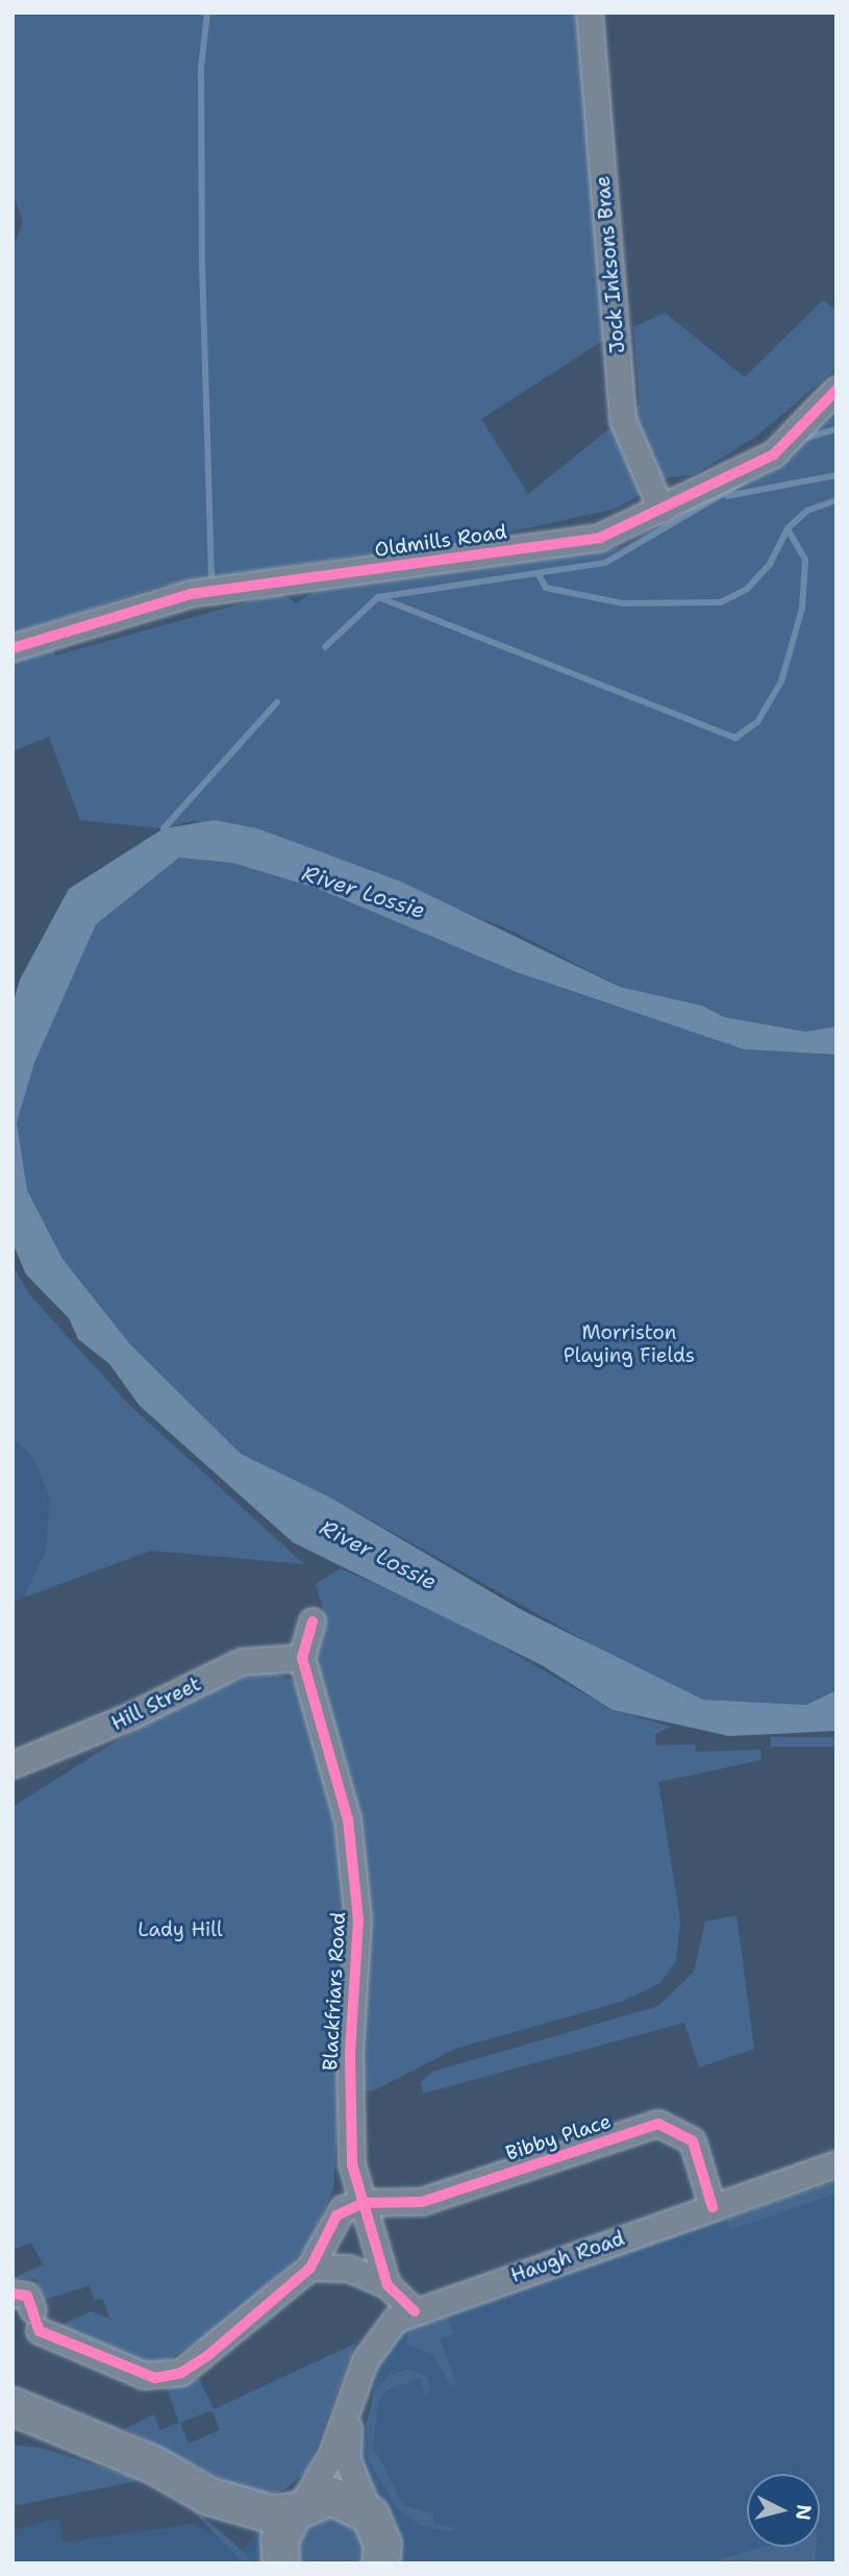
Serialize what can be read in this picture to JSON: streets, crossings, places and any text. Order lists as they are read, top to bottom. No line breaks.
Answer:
{"streets":{"street":["Jock Inksons Brae","Oldmills Road","Hill Street","Blackfriars Road","Bibby Place","Haugh Road"]},"crossings":[["Jock Inksons Brae","Oldmills Road"],["Hill Street","Blackfriars Road"],["Blackfriars Road","Bibby Place"],["Blackfriars Road","Haugh Road"],["Bibby Place","Haugh Road"]],"water":["River Lossie"],"parks":["Morriston Playing Fields","Lady Hill"],"north":"right"}
